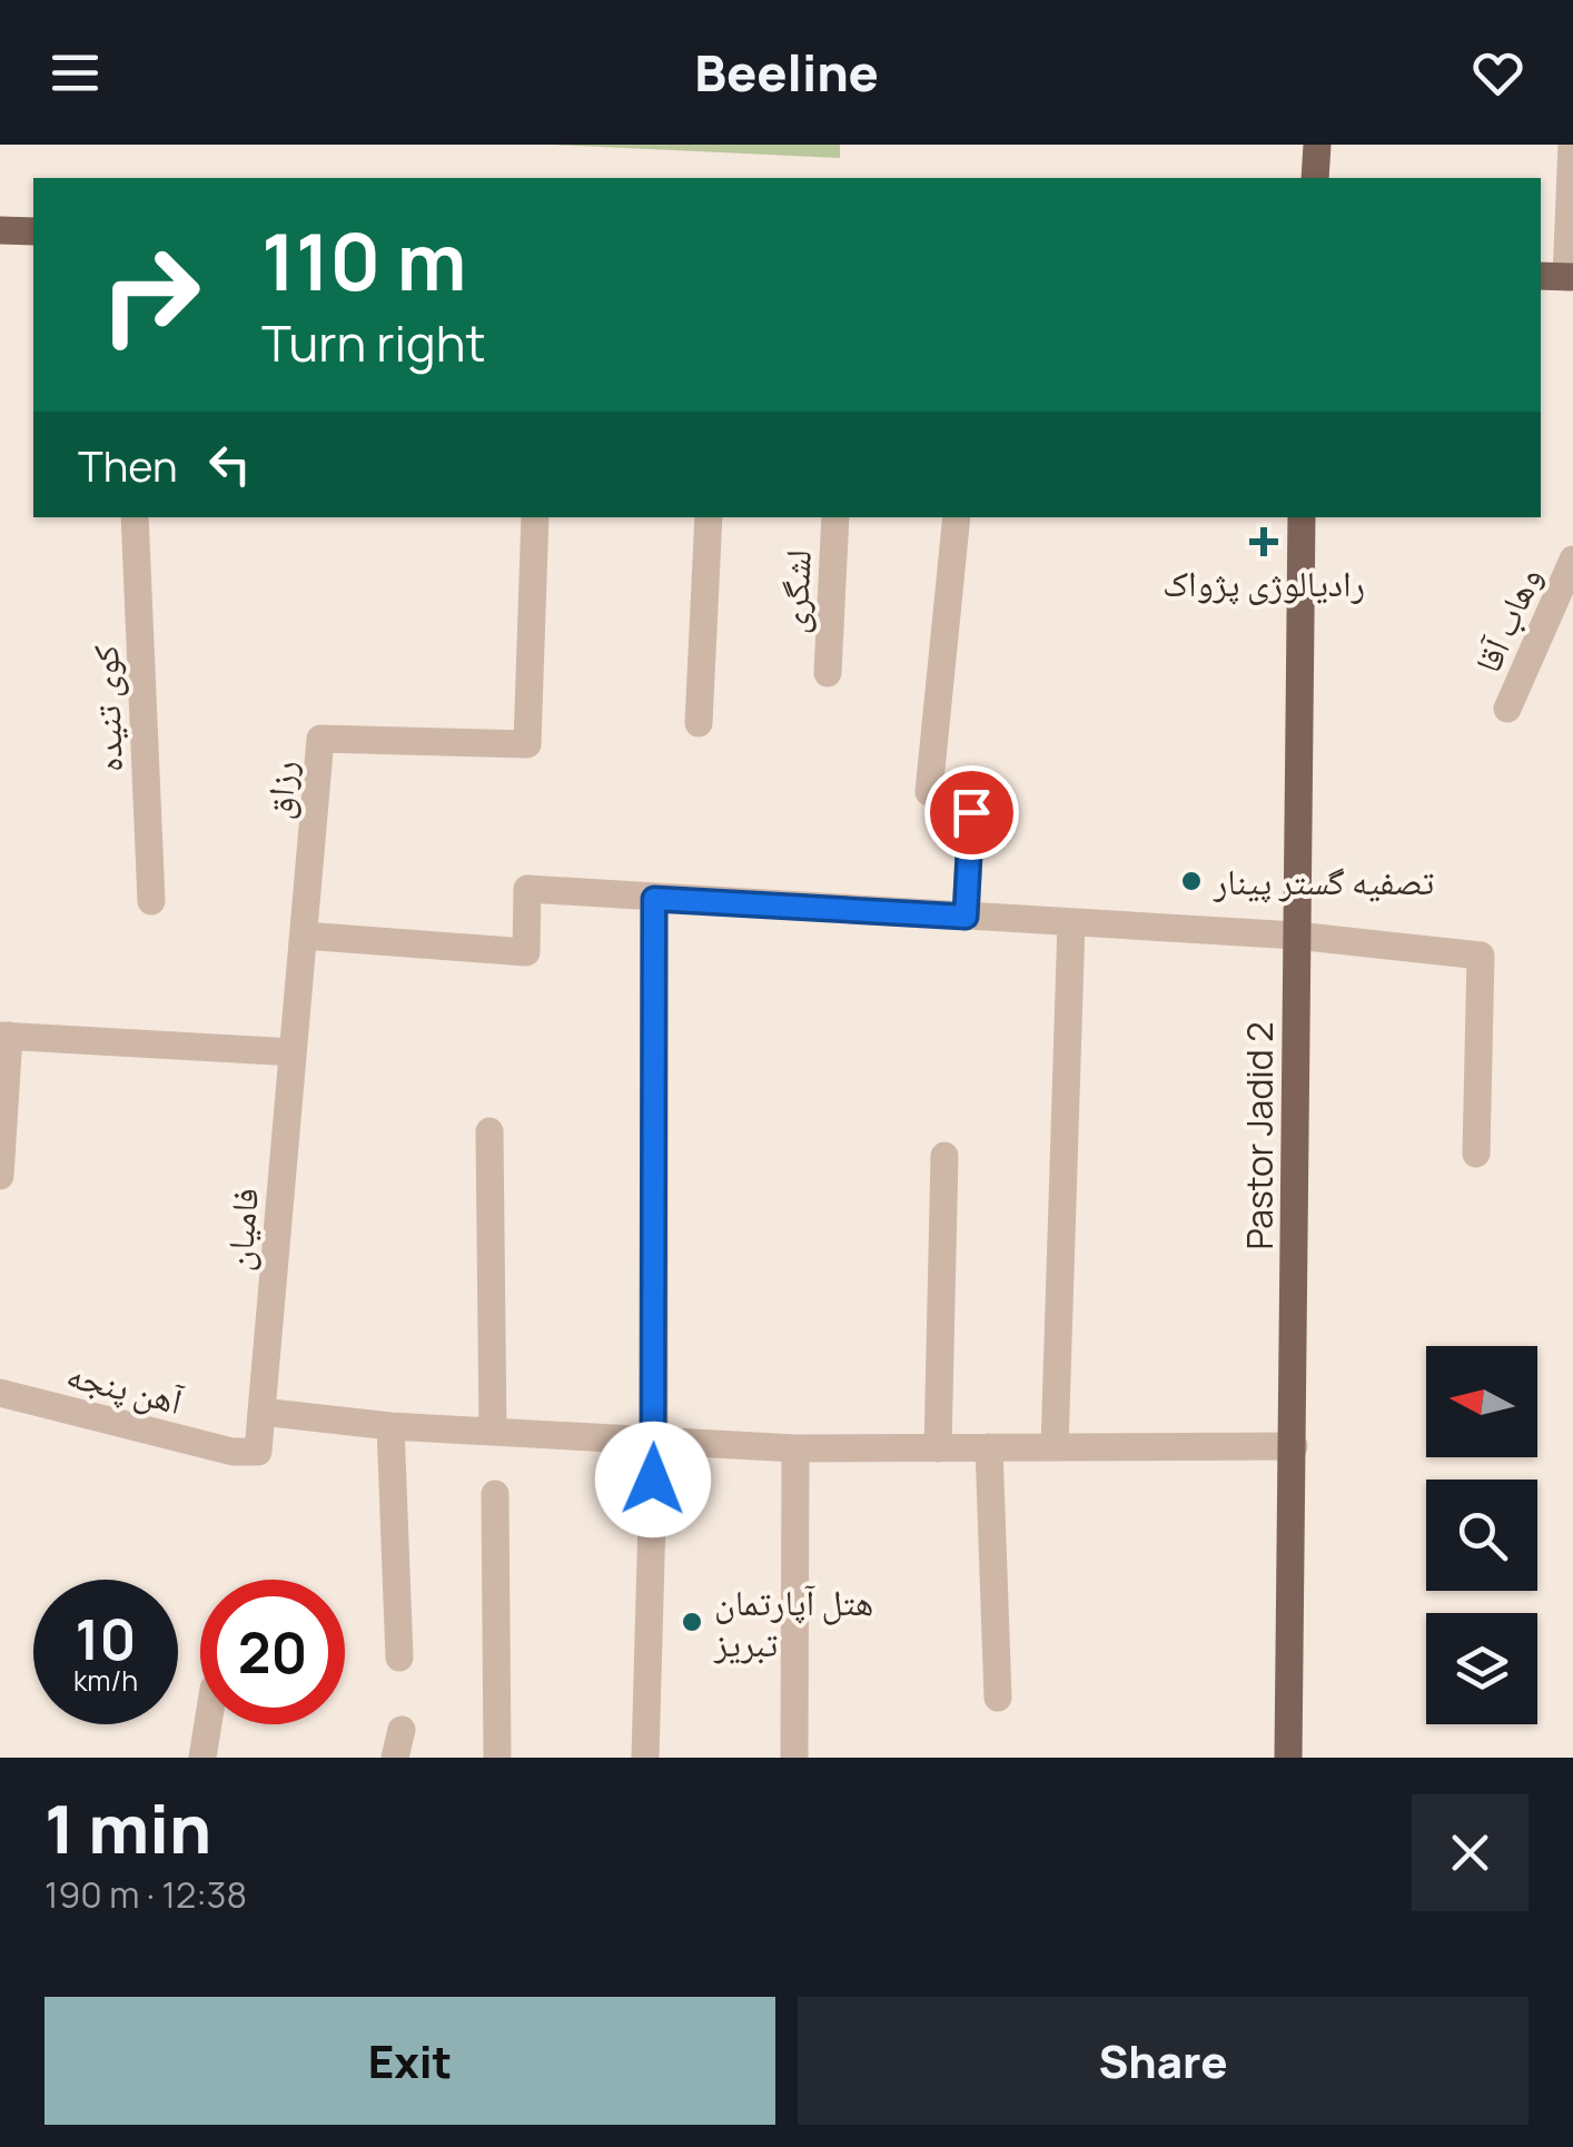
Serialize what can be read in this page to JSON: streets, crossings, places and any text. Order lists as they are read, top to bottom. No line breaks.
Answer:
{"streets":{"main road":["Pastor Jadid 2"],"street":["لشگری","وهاب آقا","کوی تنیده","رزاق","فامیان","آهن پنجه"]},"crossings":[["رزاق","فامیان"],["فامیان","آهن پنجه"]],"places":{"health":["رادیالوژی پژواک"],"other":["تصفیه گستر پینار","هتل آپارتمان تبریز"]},"north":"left","page":{"header":"Beeline","turn":["110 m","Turn right"],"then":"Then","speed":"10 km/h","limit":"20","heading":["1 min","190 m · 12:38"],"buttons":["Exit","Share"]}}
